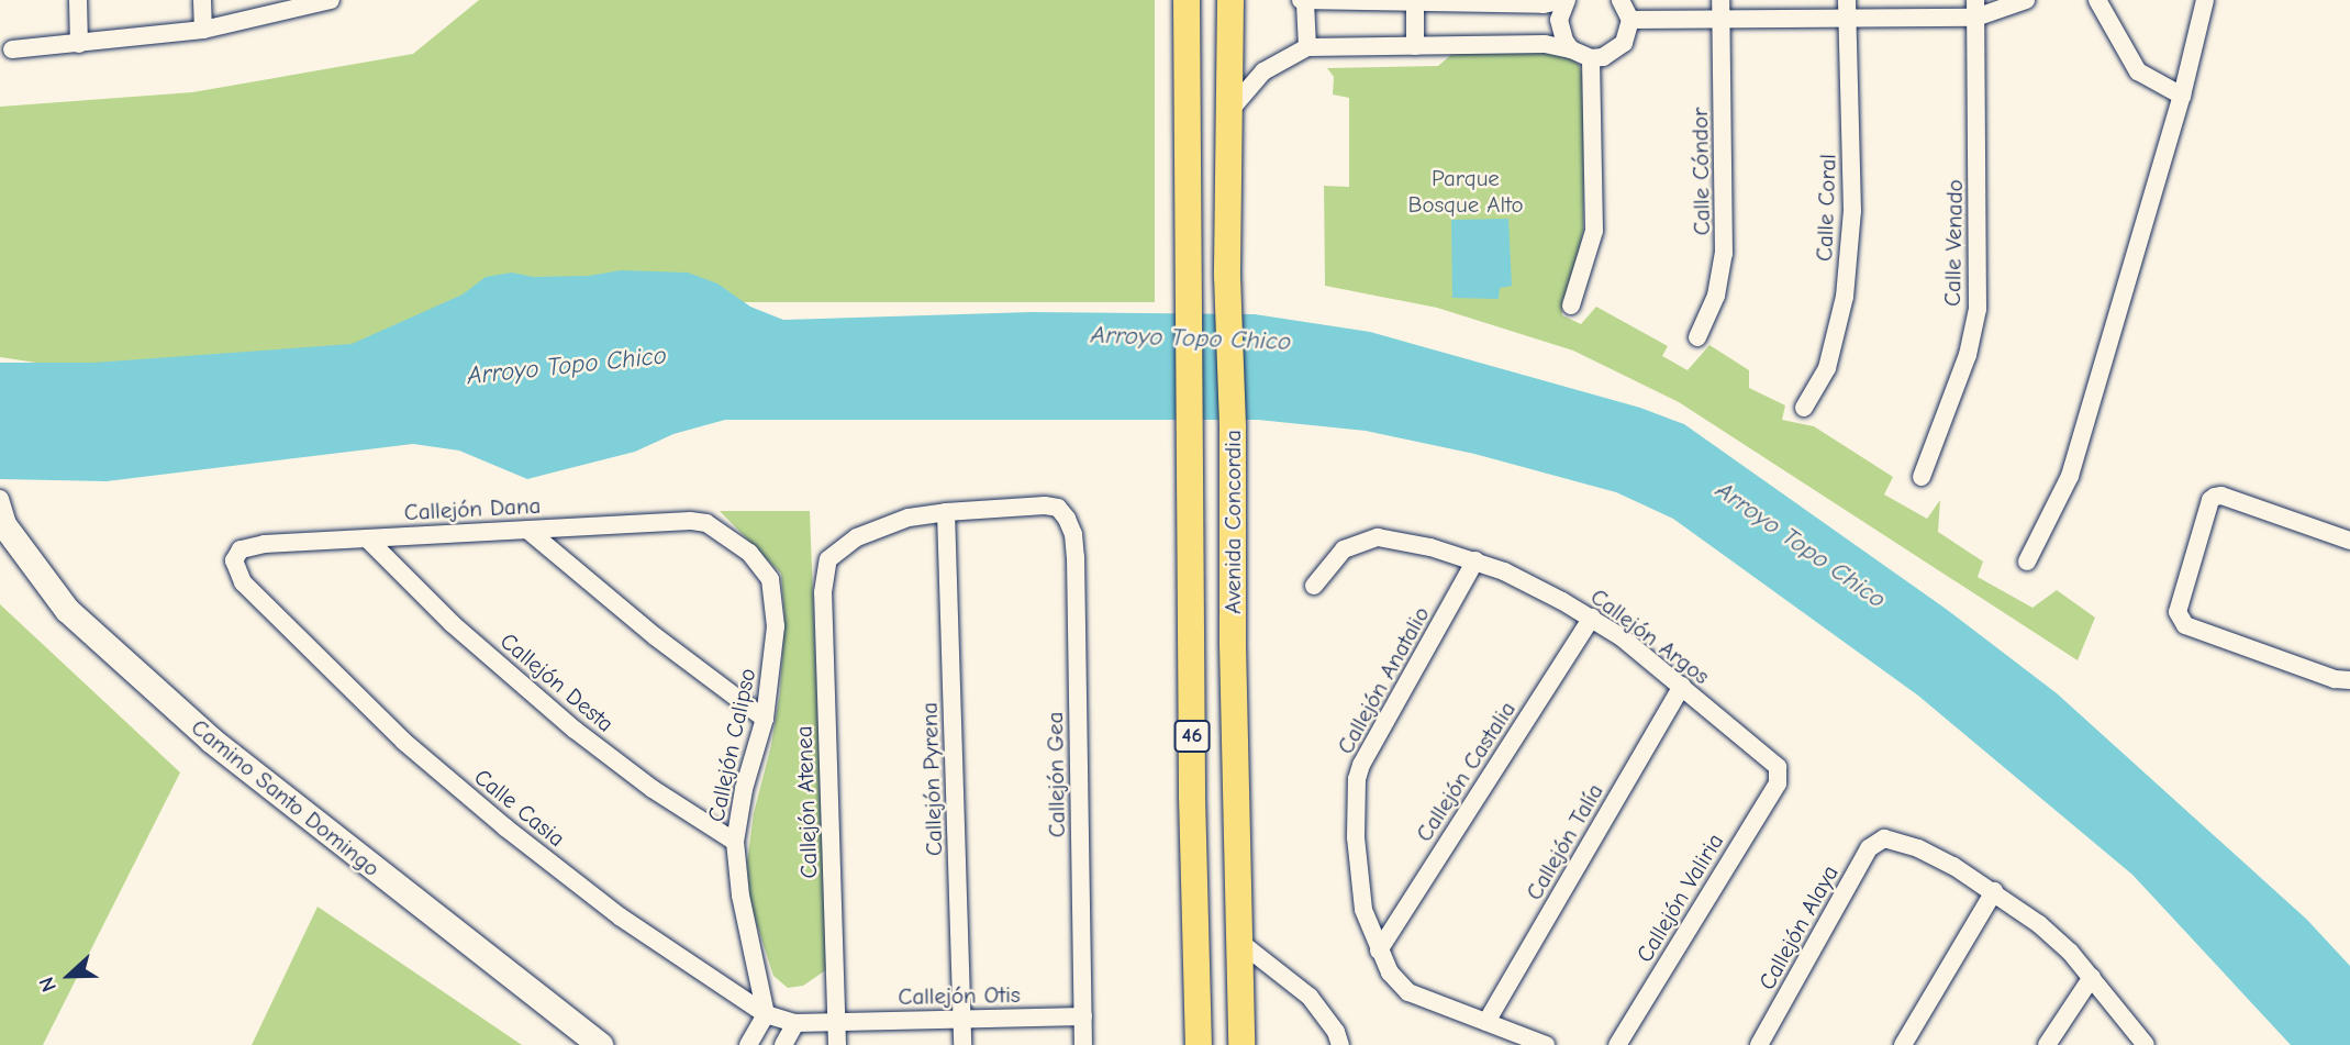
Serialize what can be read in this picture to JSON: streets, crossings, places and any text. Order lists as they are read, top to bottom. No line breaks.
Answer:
{"streets":{"main road":["Avenida Concordia","46"],"street":["Calle Cóndor","Calle Coral","Calle Venado","Callejón Dana","Callejón Argos","Callejón Anatalio","Callejón Desta","Callejón Calipso","Callejón Castalia","Callejón Gea","Callejón Pyrena","Camino Santo Domingo","Callejón Atenea","Calle Casia","Callejón Talía","Callejón Valiria","Callejón Alaya","Callejón Otis"]},"crossings":[["Callejón Dana","Callejón Desta"],["Callejón Dana","Callejón Calipso"],["Callejón Dana","Calle Casia"],["Callejón Argos","Callejón Anatalio"],["Callejón Argos","Callejón Castalia"],["Callejón Argos","Callejón Talía"],["Callejón Argos","Callejón Valiria"],["Callejón Anatalio","Callejón Castalia"],["Callejón Anatalio","Callejón Talía"],["Callejón Desta","Callejón Calipso"],["Callejón Calipso","Calle Casia"],["Callejón Gea","Callejón Pyrena"],["Callejón Gea","Callejón Atenea"],["Callejón Gea","Callejón Otis"],["Callejón Pyrena","Callejón Atenea"],["Callejón Pyrena","Callejón Otis"],["Callejón Atenea","Calle Casia"],["Callejón Atenea","Callejón Otis"],["Calle Casia","Callejón Otis"]],"water":["Arroyo Topo Chico"],"parks":["Parque Bosque Alto"],"north":"left"}
